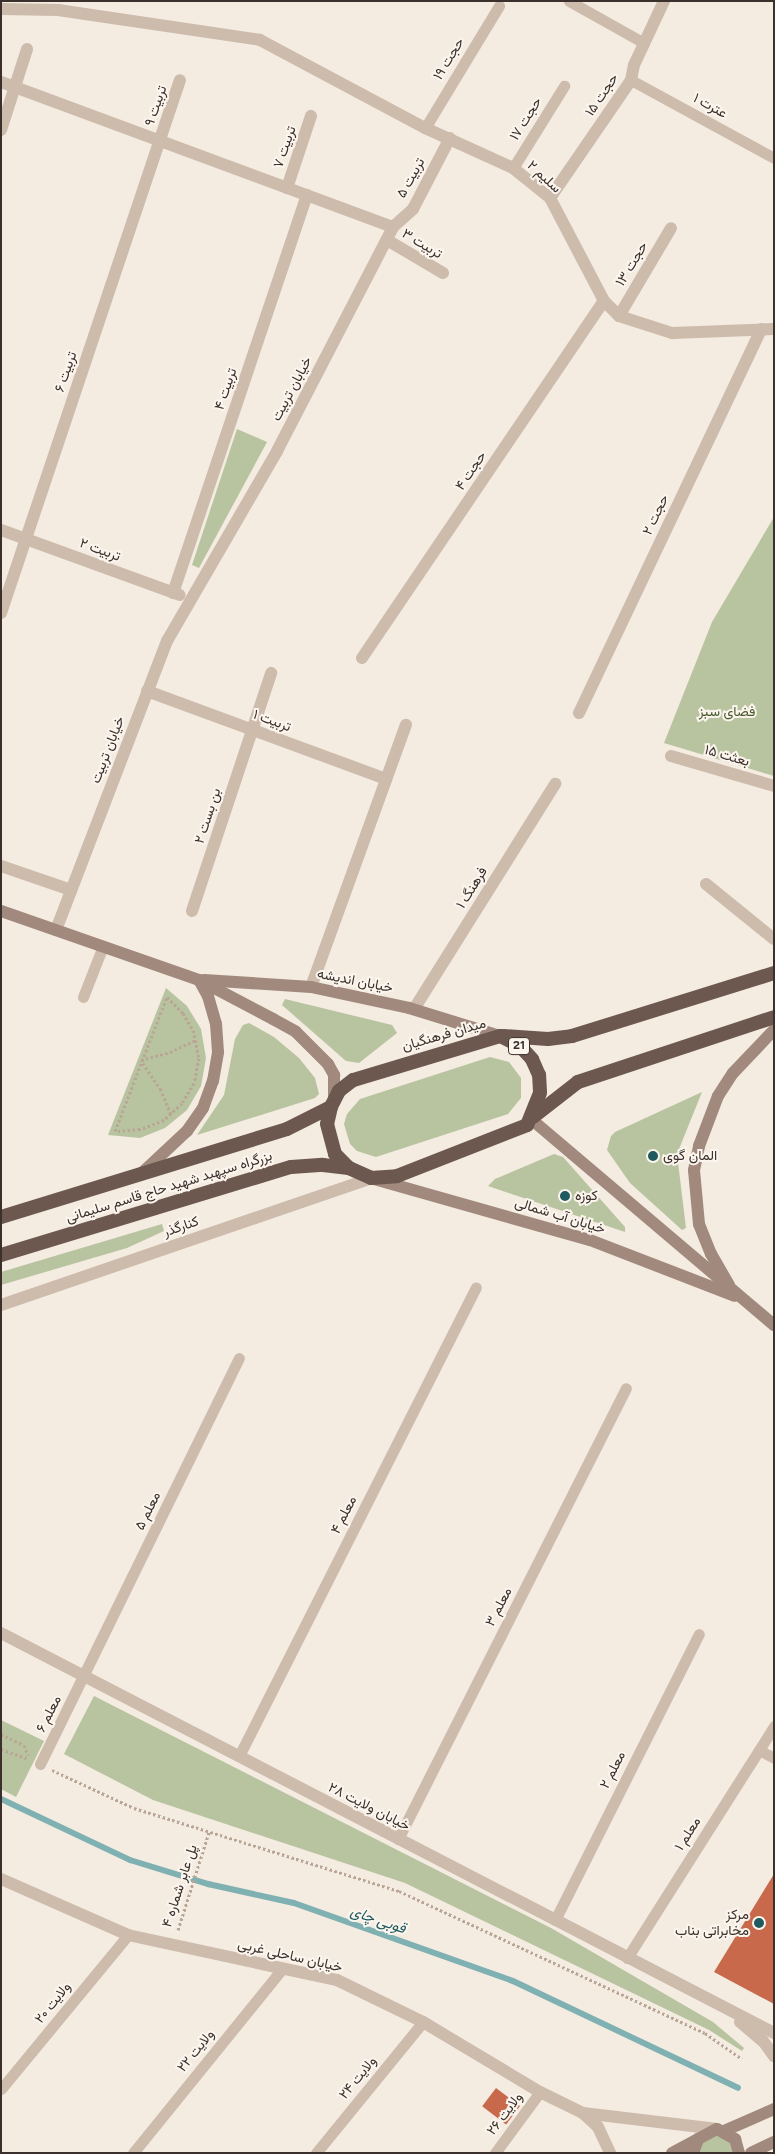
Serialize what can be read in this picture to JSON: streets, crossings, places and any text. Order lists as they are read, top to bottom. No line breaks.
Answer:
{"streets":{"highway":["میدان فرهنگیان","21","بزرگراه سپهبد شهید حاج قاسم سلیمانی"],"main road":["خیابان اندیشه","خیابان آب شمالی"],"street":["حجت ۱۵","تربیت ۹","تربیت ۷","سلیم ۲","تربیت ۵","تربیت ۳","حجت ۱۳","تربیت ۶","تربیت ۴","خیابان تربیت","حجت ۴","حجت ۲","تربیت ۲","تربیت ۱","بعثت ۱۵","بن بست ۲","فرهنگ ۱","کنارگذر","خیابان ولایت ۲۸","خیابان ساحلی غربی"],"lane":["حجت ۱۹","عترت ۱","حجت ۱۷","معلم ۵","معلم ۴","معلم ۳","معلم ۶","معلم ۲","معلم ۱","ولایت ۲۰","ولایت ۲۲","ولایت ۲۴","ولایت ۲۶"],"path":["پل عابر شماره ۴"]},"crossings":[["حجت ۱۹","سلیم ۲"],["حجت ۱۵","عترت ۱"],["حجت ۱۵","سلیم ۲"],["تربیت ۹","تربیت ۶"],["حجت ۱۷","سلیم ۲"],["سلیم ۲","تربیت ۵"],["سلیم ۲","حجت ۱۳"],["سلیم ۲","حجت ۴"],["سلیم ۲","حجت ۲"],["تربیت ۵","خیابان تربیت"],["تربیت ۳","خیابان تربیت"],["تربیت ۶","تربیت ۲"],["تربیت ۴","تربیت ۲"],["خیابان تربیت","تربیت ۲"],["خیابان تربیت","تربیت ۱"],["خیابان تربیت","خیابان اندیشه"],["تربیت ۱","بن بست ۲"],["فرهنگ ۱","خیابان اندیشه"],["خیابان اندیشه","میدان فرهنگیان"],["خیابان اندیشه","21"],["خیابان اندیشه","بزرگراه سپهبد شهید حاج قاسم سلیمانی"],["میدان فرهنگیان","21"],["میدان فرهنگیان","بزرگراه سپهبد شهید حاج قاسم سلیمانی"],["میدان فرهنگیان","خیابان آب شمالی"],["خیابان آب شمالی","کنارگذر"],["معلم ۵","معلم ۶"],["معلم ۵","خیابان ولایت ۲۸"],["معلم ۴","خیابان ولایت ۲۸"],["معلم ۳","خیابان ولایت ۲۸"],["معلم ۶","خیابان ولایت ۲۸"],["معلم ۲","خیابان ولایت ۲۸"],["خیابان ولایت ۲۸","معلم ۱"],["پل عابر شماره ۴","خیابان ساحلی غربی"],["خیابان ساحلی غربی","ولایت ۲۰"],["خیابان ساحلی غربی","ولایت ۲۲"],["خیابان ساحلی غربی","ولایت ۲۴"],["خیابان ساحلی غربی","ولایت ۲۶"]],"water":["قوبی چای"],"parks":["فضای سبز"],"places":["المان گوی","کوزه","مرکز مخابراتی بناب"]}
